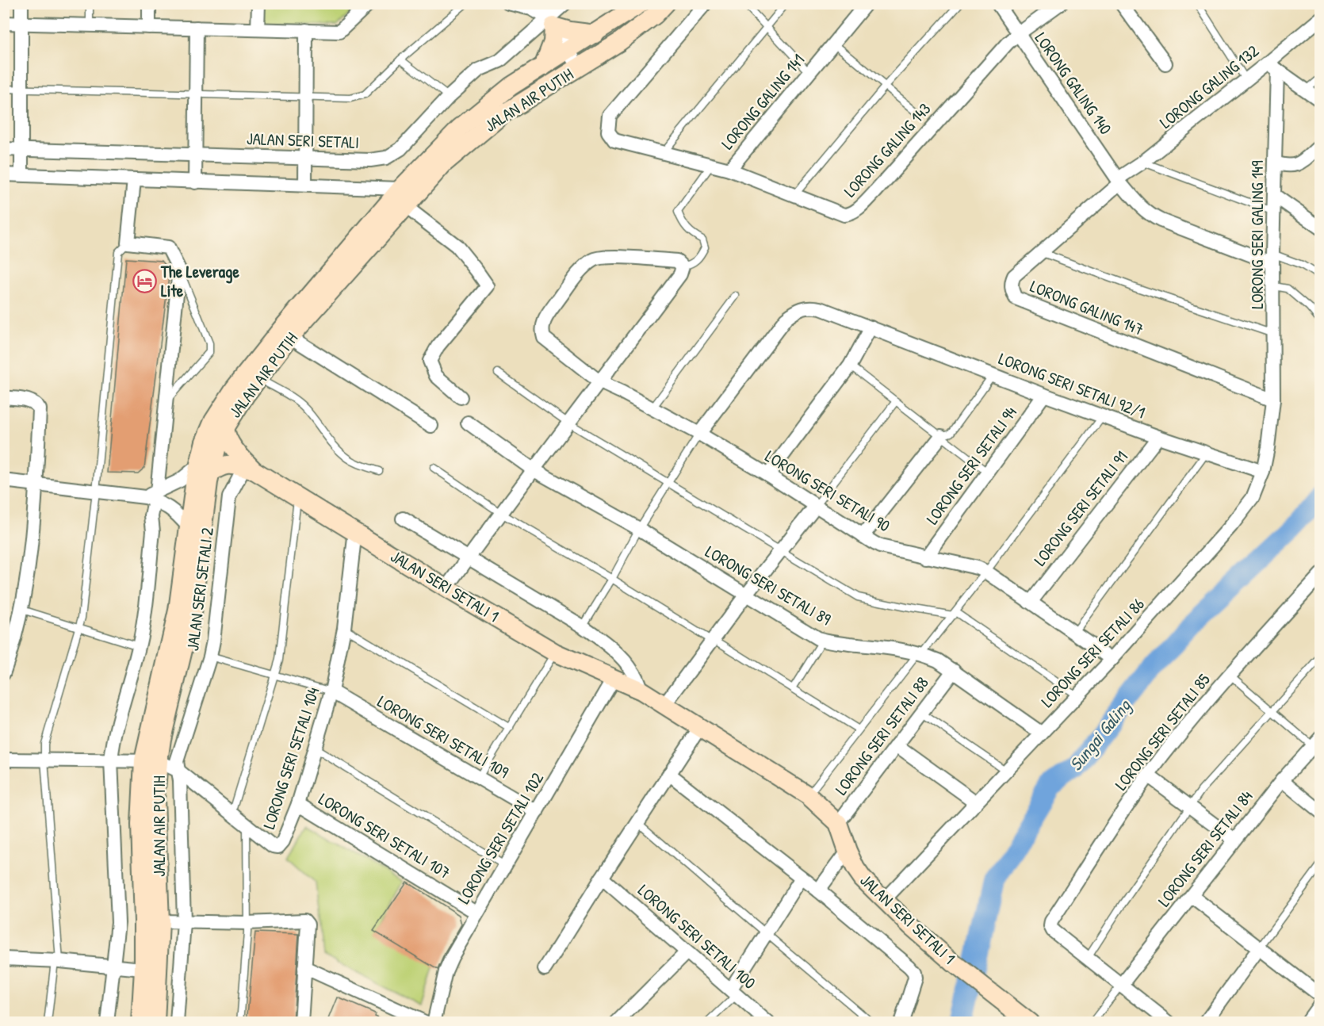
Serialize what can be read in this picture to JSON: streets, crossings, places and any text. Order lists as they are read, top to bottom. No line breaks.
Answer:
{"streets":{"street":["LORONG GALING 140","LORONG GALING 132","JALAN AIR PUTIH","LORONG GALING 141","JALAN SERI SETALI","LORONG GALING 143","LORONG SERI GALING 149","LORONG GALING 147","LORONG SERI SETALI 92/1","LORONG SERI SETALI 94","LORONG SERI SETALI 90","LORONG SERI SETALI 91","LORONG SERI SETALI 89","JALAN SERI SETALI 1","JALAN SERI SETALI 2","LORONG SERI SETALI 86","LORONG SERI SETALI 85","LORONG SERI SETALI 88","LORONG SERI SETALI 109","LORONG SERI SETALI 104","LORONG SERI SETALI 107","LORONG SERI SETALI 102","LORONG SERI SETALI 84","LORONG SERI SETALI 100"]},"crossings":[["LORONG GALING 140","LORONG GALING 132"],["LORONG GALING 140","LORONG GALING 143"],["LORONG GALING 140","LORONG SERI GALING 149"],["LORONG GALING 140","LORONG GALING 147"],["LORONG GALING 132","LORONG SERI GALING 149"],["LORONG GALING 132","LORONG GALING 147"],["JALAN AIR PUTIH","JALAN SERI SETALI 1"],["JALAN AIR PUTIH","LORONG SERI SETALI 104"],["LORONG GALING 141","LORONG GALING 143"],["LORONG SERI GALING 149","LORONG GALING 147"],["LORONG SERI GALING 149","LORONG SERI SETALI 86"],["LORONG GALING 147","LORONG SERI SETALI 86"],["LORONG SERI SETALI 92/1","LORONG SERI SETALI 94"],["LORONG SERI SETALI 92/1","LORONG SERI SETALI 90"],["LORONG SERI SETALI 92/1","LORONG SERI SETALI 91"],["LORONG SERI SETALI 92/1","LORONG SERI SETALI 86"],["LORONG SERI SETALI 94","LORONG SERI SETALI 90"],["LORONG SERI SETALI 90","LORONG SERI SETALI 91"],["LORONG SERI SETALI 90","LORONG SERI SETALI 86"],["LORONG SERI SETALI 89","LORONG SERI SETALI 86"],["LORONG SERI SETALI 89","LORONG SERI SETALI 88"],["JALAN SERI SETALI 1","JALAN SERI SETALI 2"],["JALAN SERI SETALI 1","LORONG SERI SETALI 86"],["JALAN SERI SETALI 1","LORONG SERI SETALI 88"],["JALAN SERI SETALI 1","LORONG SERI SETALI 104"],["JALAN SERI SETALI 1","LORONG SERI SETALI 102"],["JALAN SERI SETALI 2","LORONG SERI SETALI 104"],["LORONG SERI SETALI 109","LORONG SERI SETALI 104"],["LORONG SERI SETALI 109","LORONG SERI SETALI 102"],["LORONG SERI SETALI 104","LORONG SERI SETALI 107"],["LORONG SERI SETALI 107","LORONG SERI SETALI 102"]],"water":["Sungai Galing"],"places":{"hotel":["The Leverage Lite"]}}
